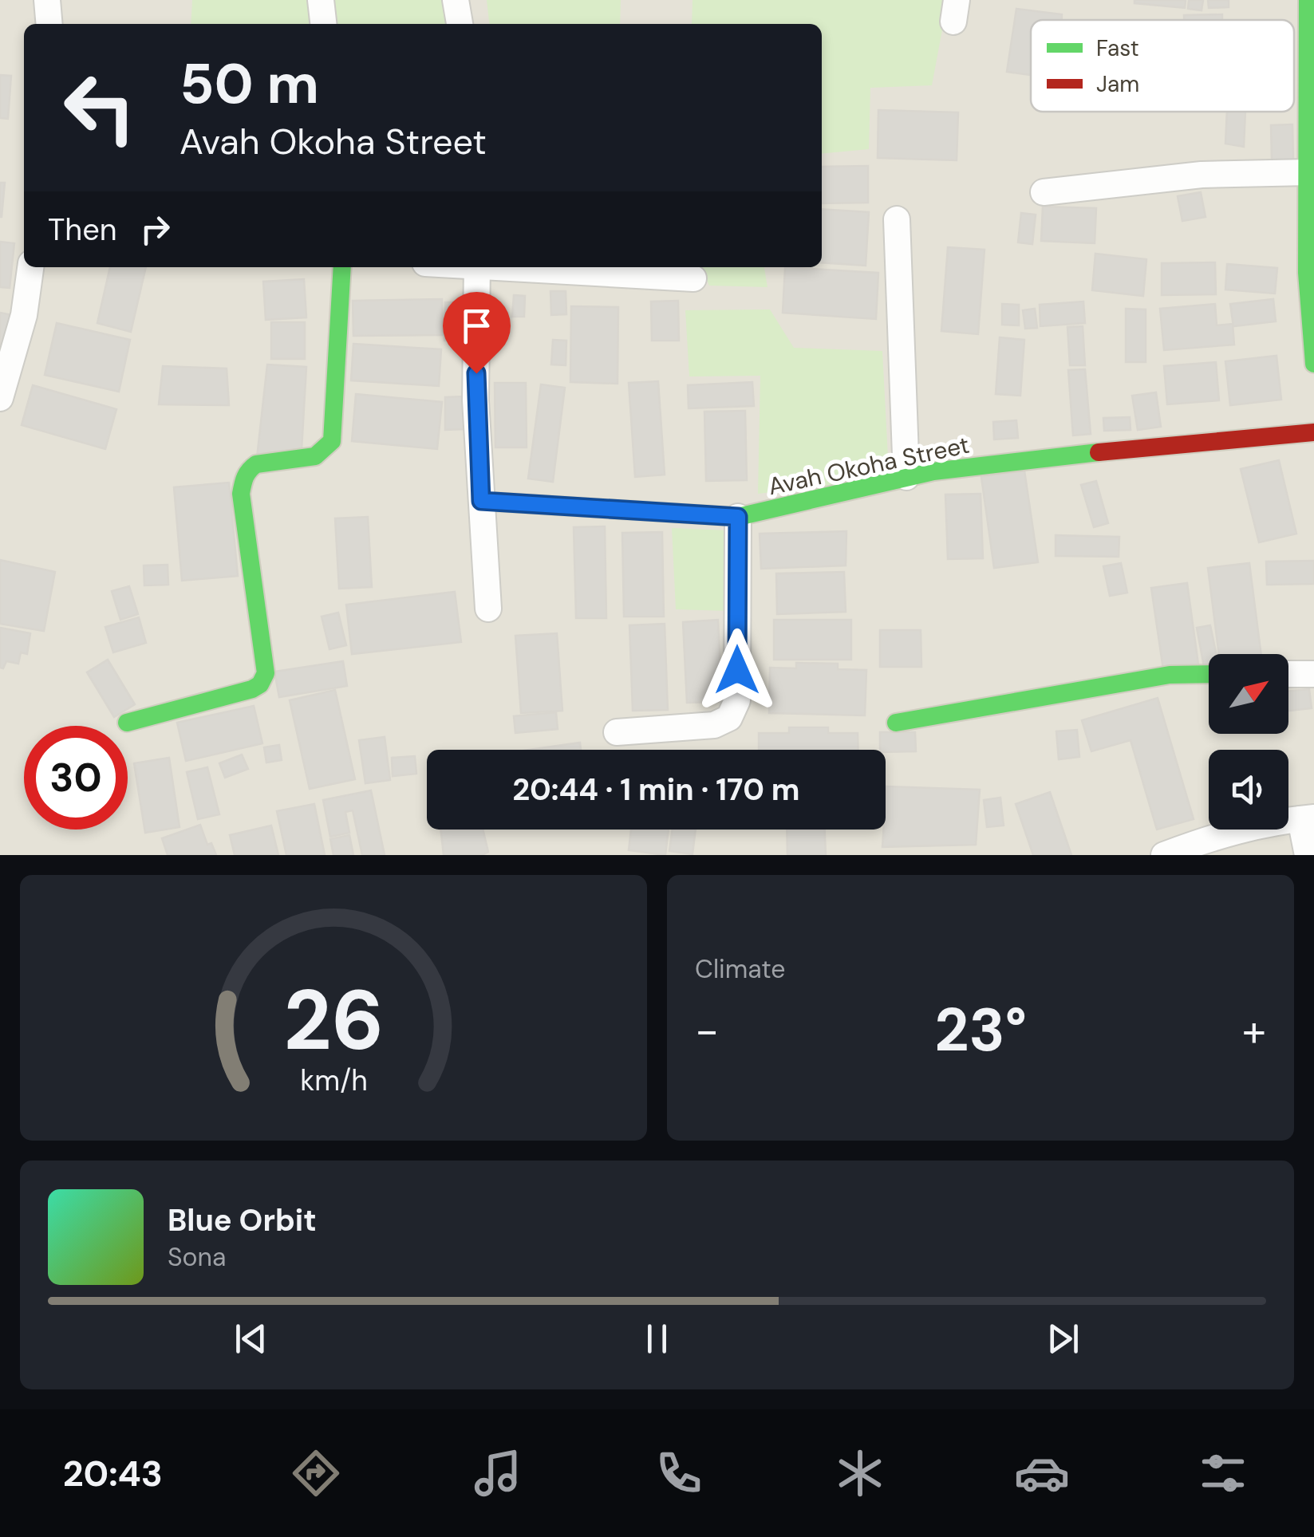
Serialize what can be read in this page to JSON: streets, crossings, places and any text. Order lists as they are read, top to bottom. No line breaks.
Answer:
{"streets":{"street":["Avah Okoha Street"]},"legend":["Fast","Jam"],"north":"top right","page":{"turn":["50 m","Avah Okoha Street"],"then":"Then","limit":"30","trip":"20:44 · 1 min · 170 m","tile":"Climate","heat":["−","23°","+"],"song":["Blue Orbit","Sona"],"tabs":"20:43","gauge":["26","km/h"]}}
